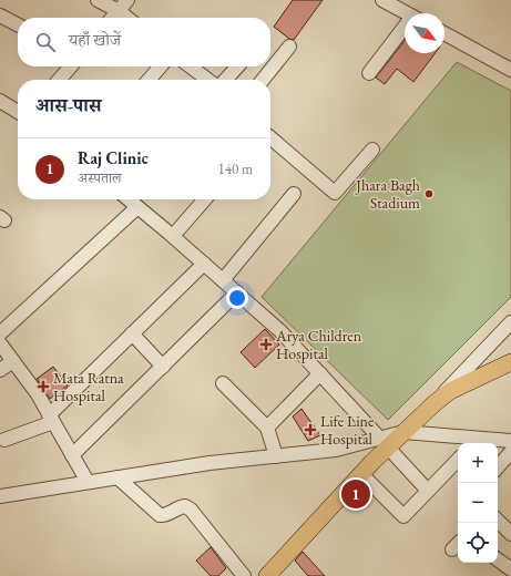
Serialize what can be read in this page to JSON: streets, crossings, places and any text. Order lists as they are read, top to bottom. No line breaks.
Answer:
{"places":{"other":["Jhara Bagh Stadium"],"health":["Arya Children Hospital","Mata Ratna Hospital","Life Line Hospital"]},"north":"bottom right","page":{"search":"यहाँ खोजें","heading":"आस-पास","list":[{"mark":"1","name":"Raj Clinic","note":"अस्पताल","value":"140 m"}],"map_buttons":["+","−"],"pins":"1"}}
